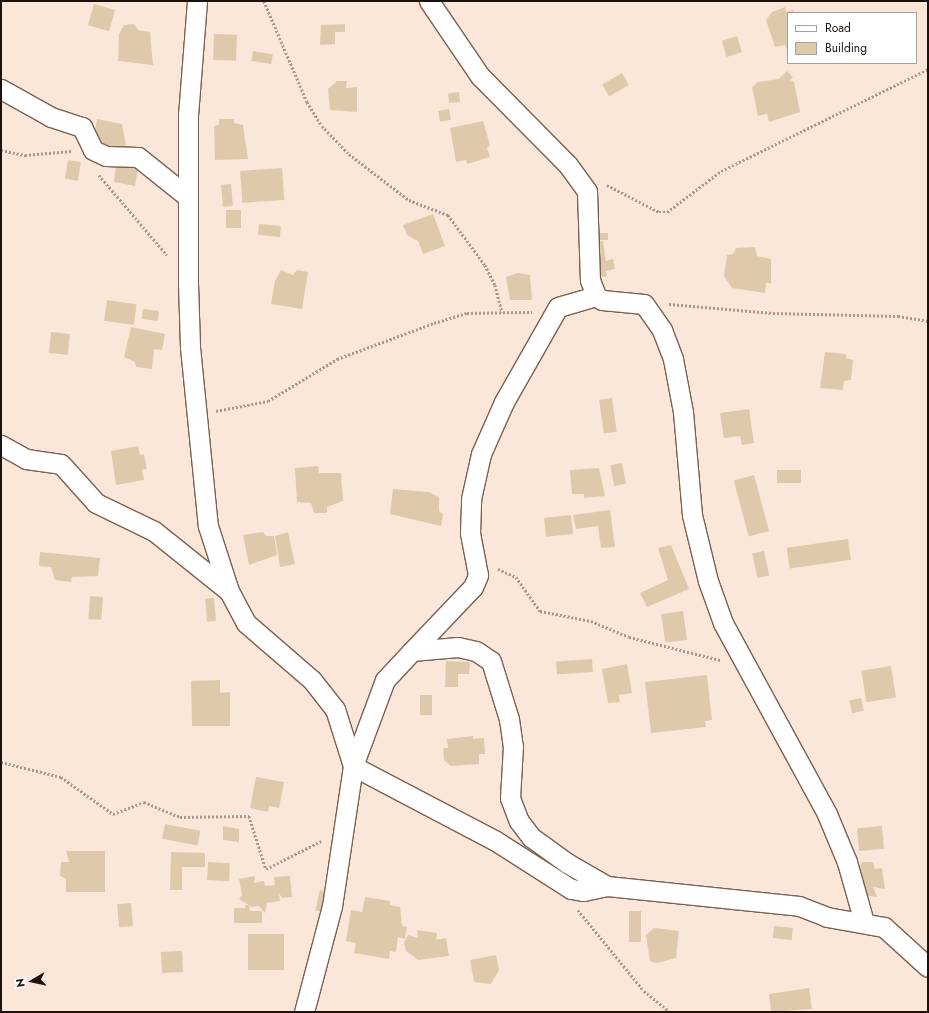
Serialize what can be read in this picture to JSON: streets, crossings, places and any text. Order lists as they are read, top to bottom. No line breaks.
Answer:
{"legend":["Road","Building"],"north":"left"}
